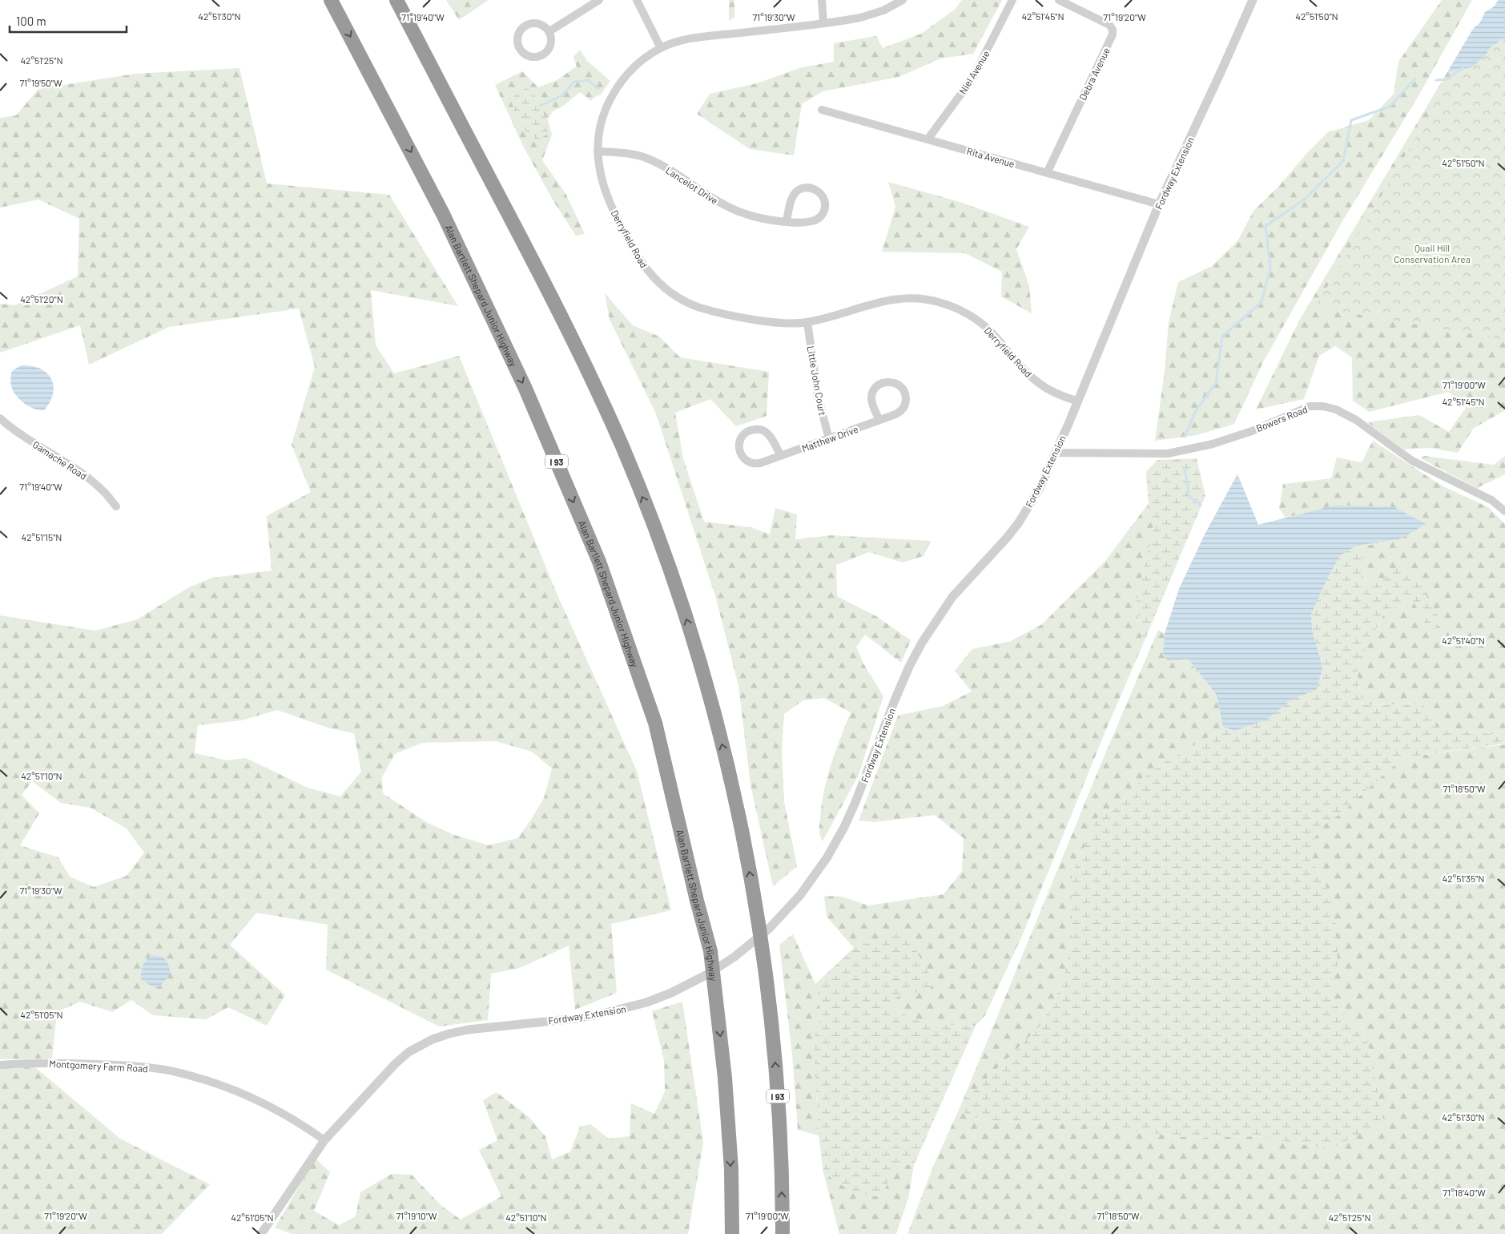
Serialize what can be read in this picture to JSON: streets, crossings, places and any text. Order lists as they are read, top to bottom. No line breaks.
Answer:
{"streets":{"highway":["Alan Bartlett Shepard Junior Highway","I 93"],"street":["Niel Avenue","Debra Avenue","Rita Avenue","Fordway Extension","Lancelot Drive","Derryfield Road","Little John Court","Bowers Road","Matthew Drive","Gamache Road","Montgomery Farm Road"]},"crossings":[["Niel Avenue","Rita Avenue"],["Debra Avenue","Rita Avenue"],["Rita Avenue","Fordway Extension"],["Fordway Extension","Derryfield Road"],["Fordway Extension","Bowers Road"],["Fordway Extension","Montgomery Farm Road"],["Lancelot Drive","Derryfield Road"],["Derryfield Road","Little John Court"],["Little John Court","Matthew Drive"]],"parks":["Quail Hill Conservation Area"],"scale_bar":"100 m","coordinates":["42°51'30\"N","42°51'45\"N","42°51'50\"N","71°19'40\"W","71°19'30\"W","71°19'20\"W","42°51'25\"N","71°19'50\"W","42°51'20\"N","71°19'00\"W","42°51'15\"N","42°51'40\"N","42°51'10\"N","71°18'50\"W","42°51'35\"N","42°51'05\"N","71°18'40\"W","71°19'10\"W"]}
